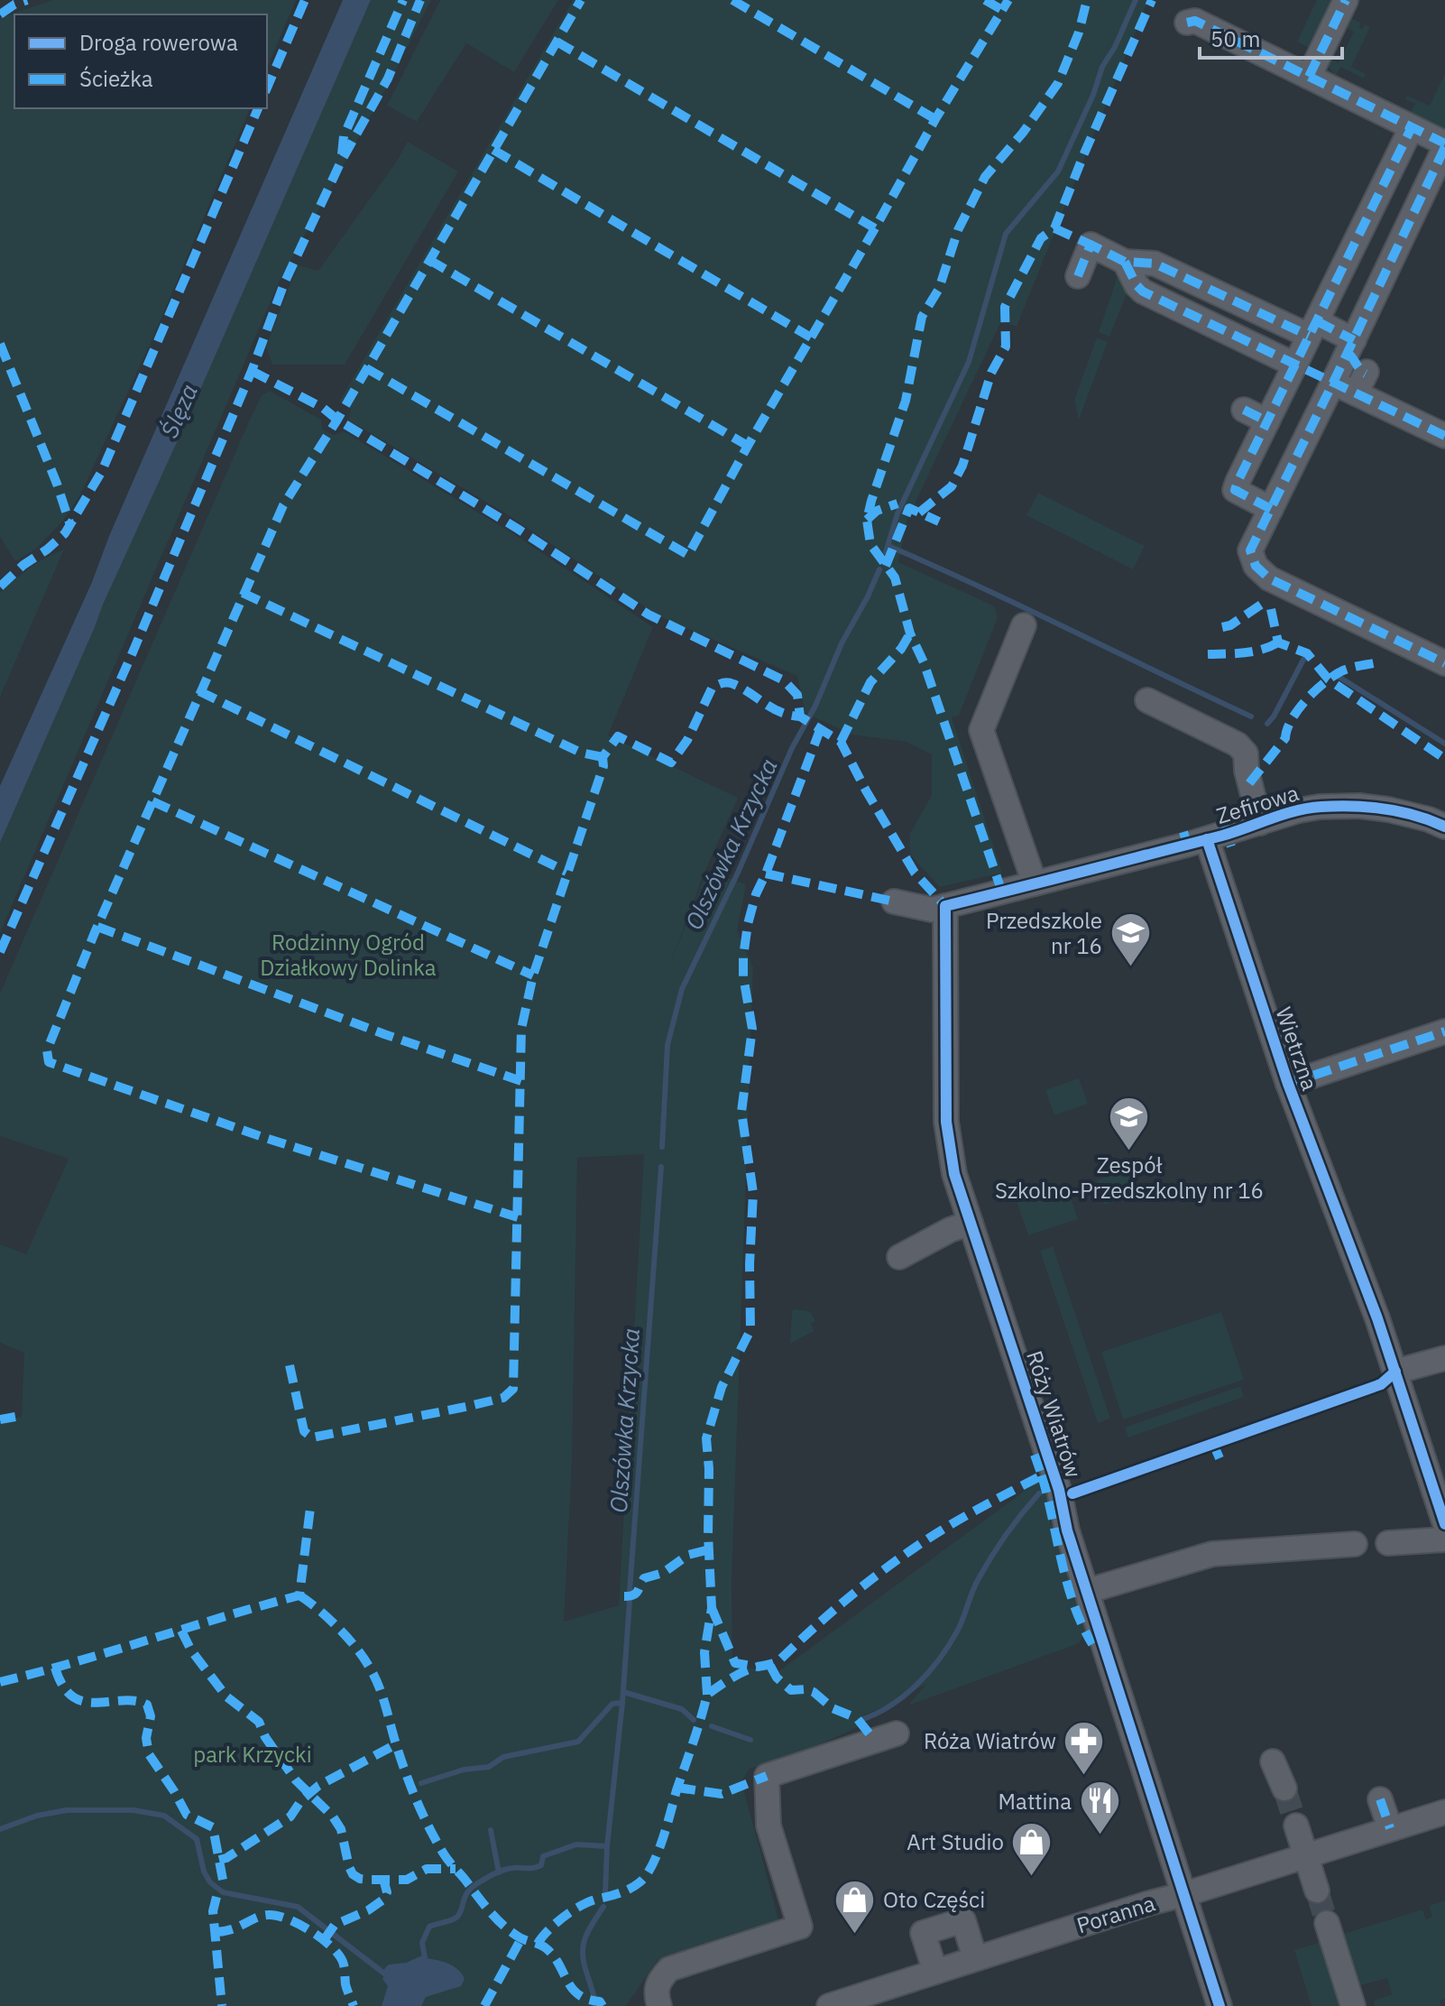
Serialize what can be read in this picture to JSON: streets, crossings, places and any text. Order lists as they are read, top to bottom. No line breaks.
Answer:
{"streets":{"street":["Zefirowa","Wietrzna","Róży Wiatrów","Poranna"]},"crossings":[["Zefirowa","Wietrzna"],["Róży Wiatrów","Poranna"]],"water":["Ślęza","Olszówka Krzycka"],"parks":["Rodzinny Ogród Działkowy Dolinka","park Krzycki"],"places":{"school or university":["Przedszkole nr 16","Zespół Szkolno-Przedszkolny nr 16"],"pharmacy":["Róża Wiatrów"],"restaurant":["Mattina"],"shop":["Art Studio","Oto Części"]},"legend":["Droga rowerowa","Ścieżka"],"scale_bar":"50 m"}
